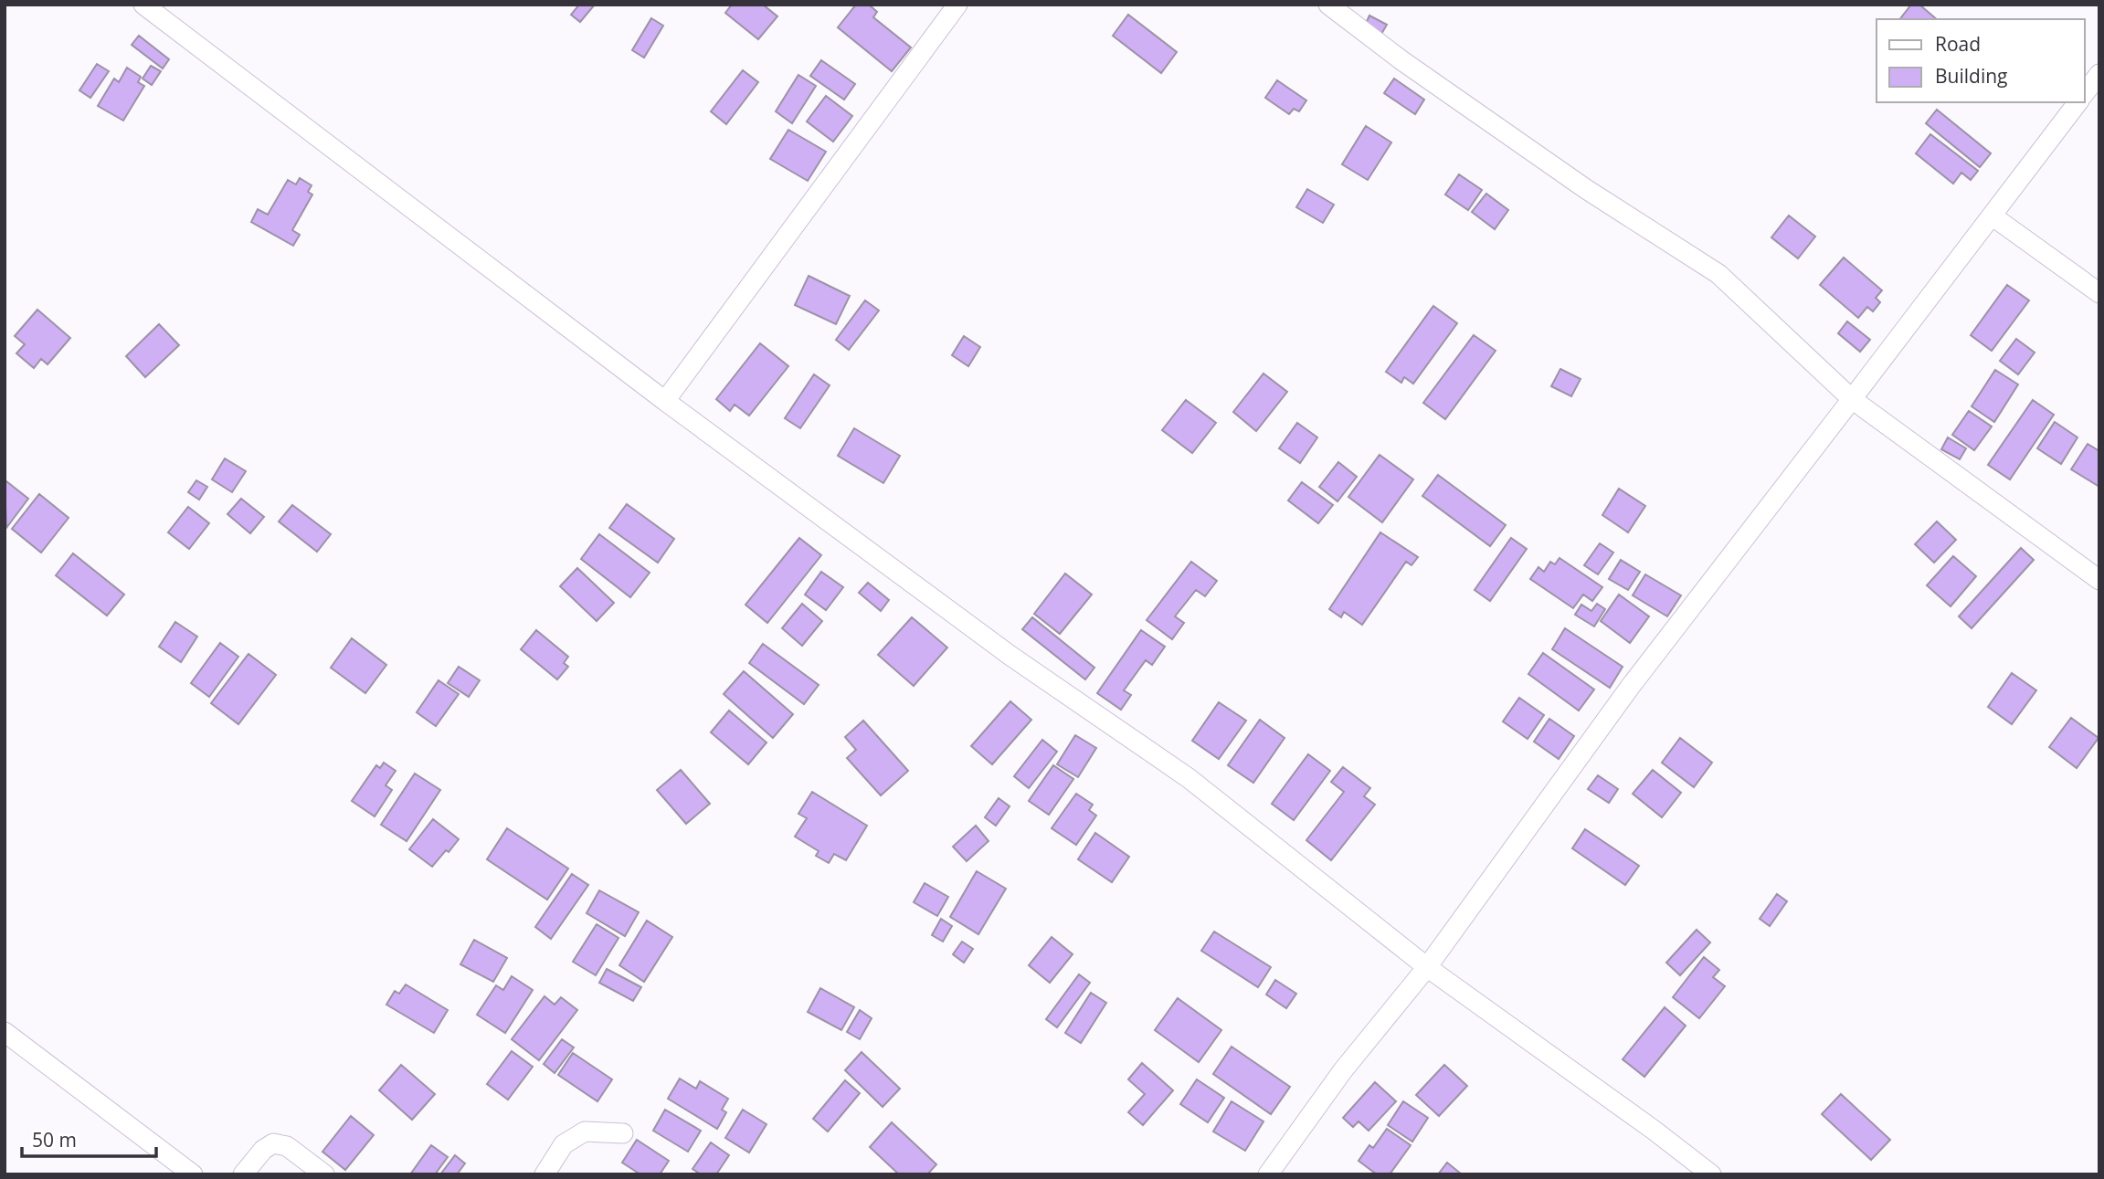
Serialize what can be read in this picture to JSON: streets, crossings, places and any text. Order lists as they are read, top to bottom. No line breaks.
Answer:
{"legend":["Road","Building"],"scale_bar":"50 m"}
